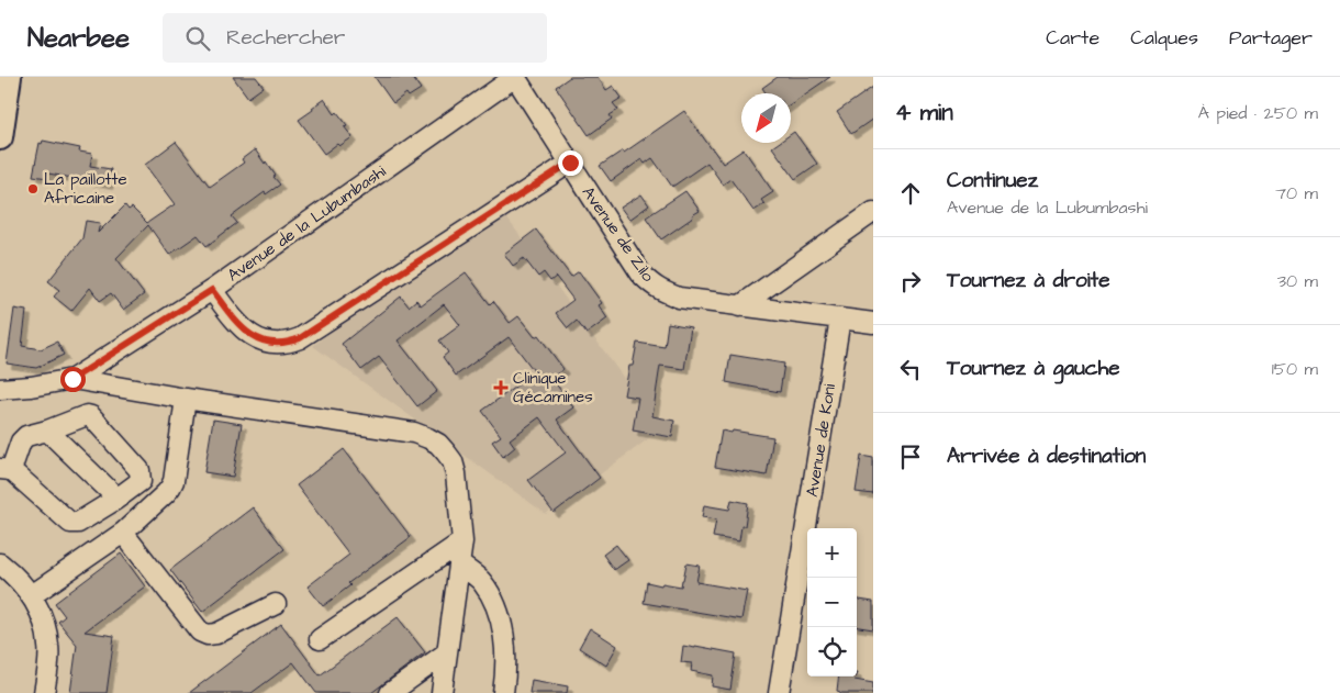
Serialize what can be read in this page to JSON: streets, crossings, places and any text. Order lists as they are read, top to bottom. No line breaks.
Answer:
{"streets":{"street":["Avenue de la Lubumbashi","Avenue de Zilo","Avenue de Koni"]},"crossings":[["Avenue de la Lubumbashi","Avenue de Zilo"],["Avenue de Zilo","Avenue de Koni"]],"places":{"other":["La paillotte Africaine"],"health":["Clinique Gécamines"]},"north":"bottom left","page":{"header":"Nearbee","search":"Rechercher","nav":["Carte","Calques","Partager"],"heading":["4 min","À pied · 250 m"],"list":[["Continuez","Avenue de la Lubumbashi","70 m"],["Tournez à droite","30 m"],["Tournez à gauche","150 m"],"Arrivée à destination"],"map_buttons":["+","−"]}}
